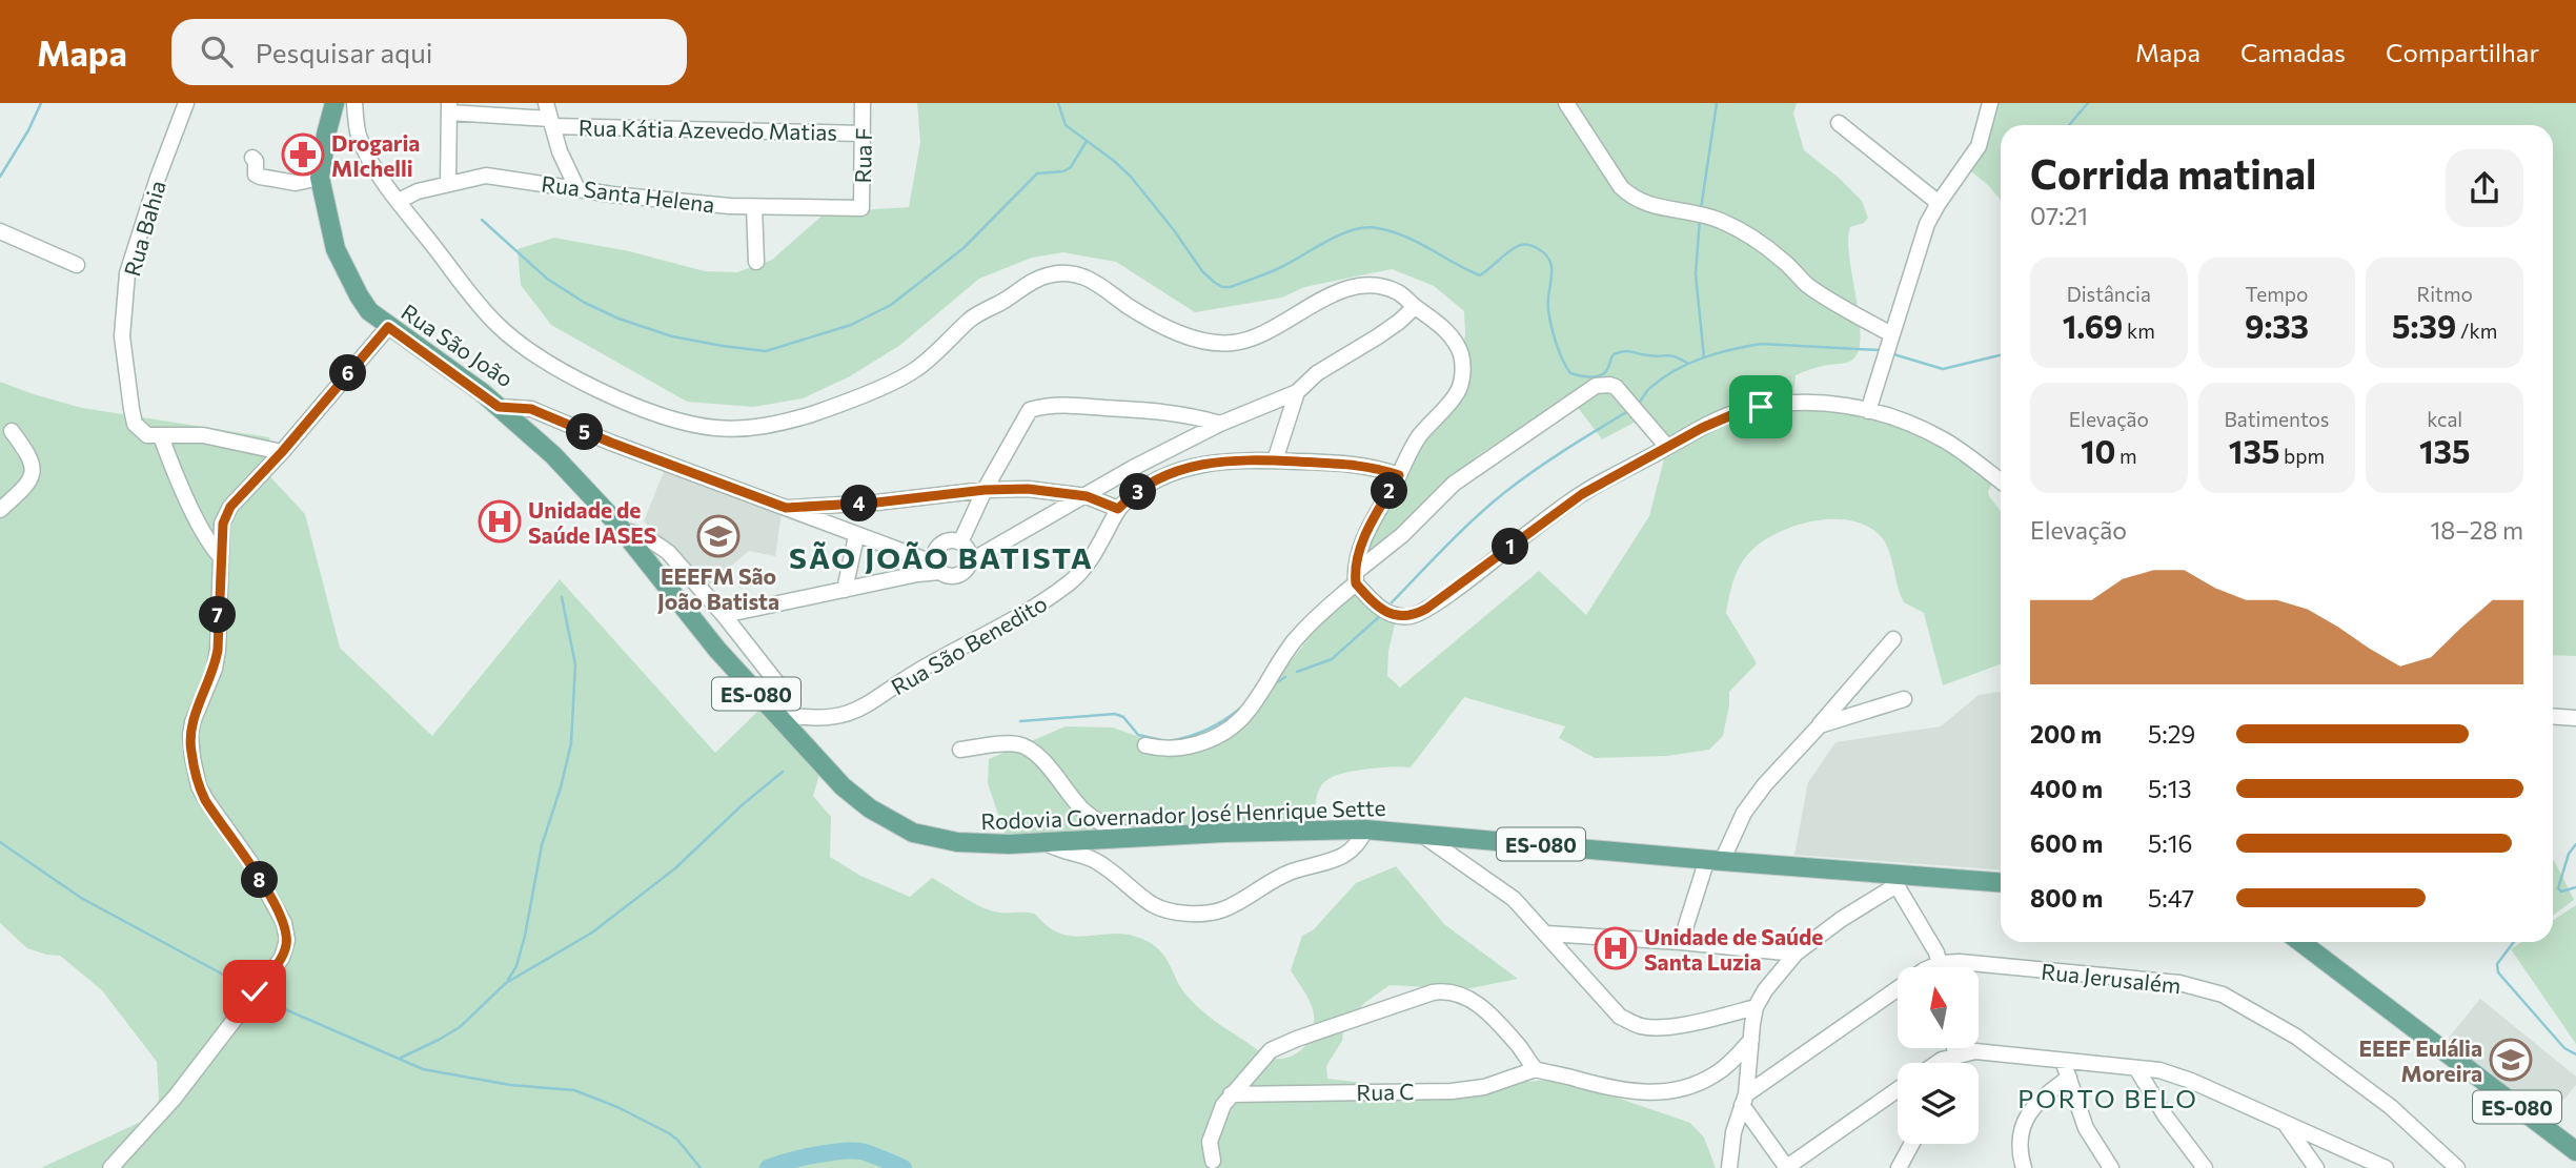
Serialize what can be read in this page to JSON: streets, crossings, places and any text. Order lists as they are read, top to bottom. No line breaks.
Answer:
{"streets":{"main road":["Rua São João","ES-080","Rodovia Governador José Henrique Sette"],"street":["Rua Kátia Azevedo Matias","Rua F","Rua Santa Helena","Rua Bahia","Rua São Benedito","Rua Jerusalém","Rua C"]},"crossings":[["Rua Kátia Azevedo Matias","Rua F"],["Rua F","Rua Santa Helena"],["Rua São João","Rodovia Governador José Henrique Sette"],["Rua São Benedito","Rodovia Governador José Henrique Sette"]],"districts":["SÃO JOÃO BATISTA","PORTO BELO"],"places":{"pharmacy":["Drogaria MIchelli"],"hospital":["Unidade de Saúde IASES","Unidade de Saúde Santa Luzia"],"school or university":["EEEFM São João Batista","EEEF Eulália Moreira"]},"north":"top","page":{"header":"Mapa","search":"Pesquisar aqui","nav":["Mapa","Camadas","Compartilhar"],"heading":["Corrida matinal","07:21"],"stats":[["Distância","1.69 km"],["Tempo","9:33"],["Ritmo","5:39 /km"],["Elevação","10 m"],["Batimentos","135 bpm"],["kcal","135"]],"pins":["6","5","2","3","4","1","7","8"],"chart":["Elevação","18–28 m"],"list":[{"name":"200 m","note":"5:29"},{"name":"400 m","note":"5:13"},{"name":"600 m","note":"5:16"},{"name":"800 m","note":"5:47"}]}}
